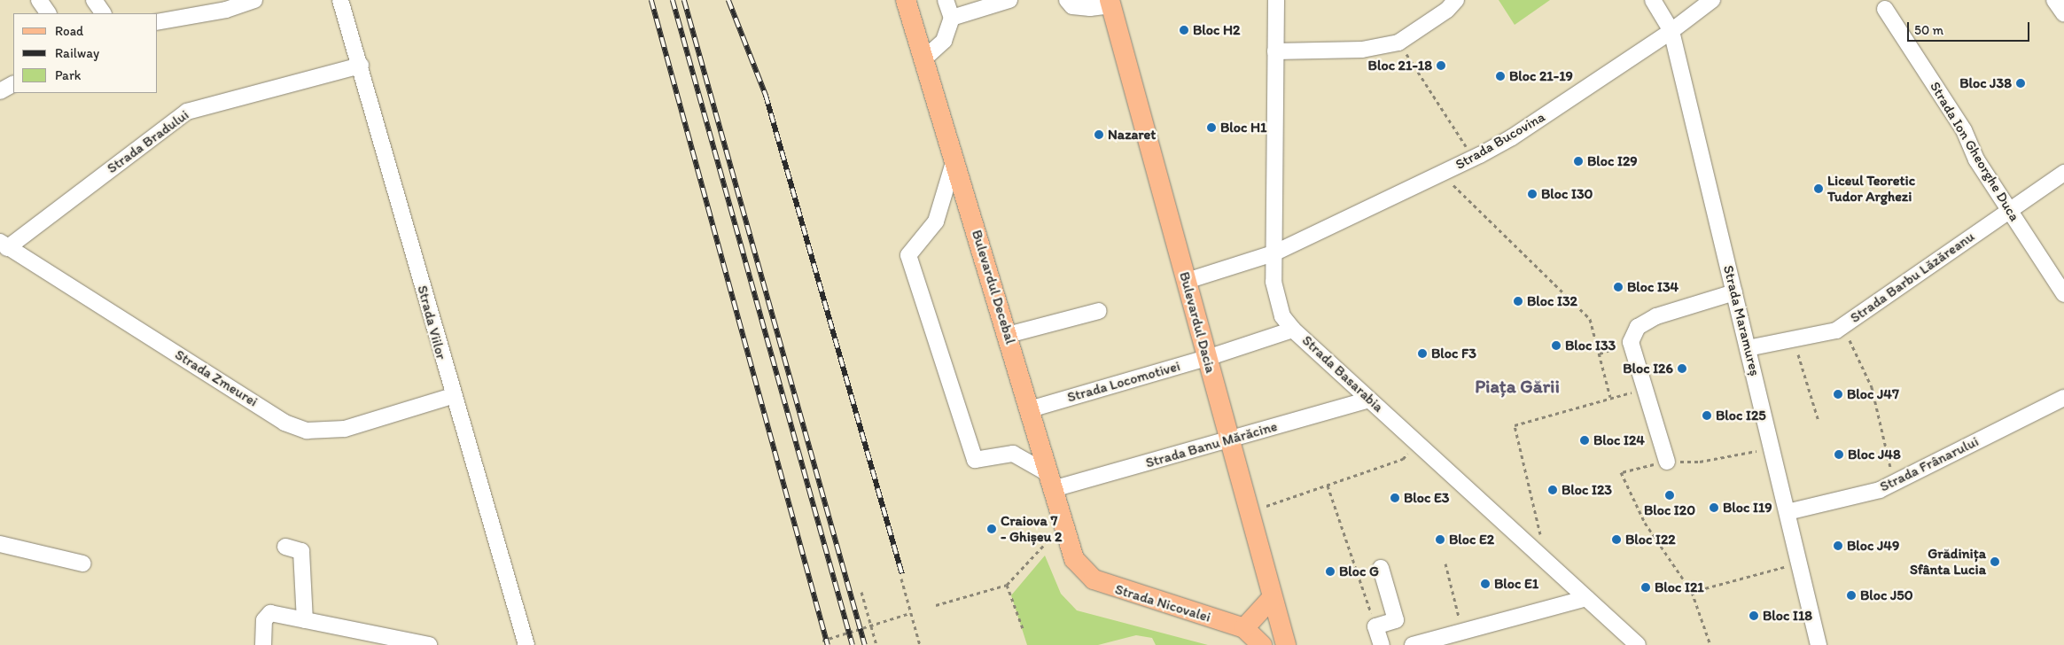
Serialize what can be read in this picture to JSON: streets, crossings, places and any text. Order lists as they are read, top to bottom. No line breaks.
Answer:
{"streets":{"main road":["Bulevardul Decebal","Bulevardul Dacia","Strada Nicovalei"],"street":["Strada Bucovina","Strada Bradului","Strada Ion Gheorghe Duca","Strada Barbu Lăzăreanu","Strada Maramureș","Strada Viilor","Strada Basarabia","Strada Zmeurei","Strada Locomotivei","Strada Banu Mărăcine","Strada Frânarului"]},"crossings":[["Strada Bucovina","Strada Maramureș"],["Strada Bucovina","Bulevardul Dacia"],["Strada Bucovina","Strada Basarabia"],["Strada Bradului","Strada Viilor"],["Strada Bradului","Strada Zmeurei"],["Strada Ion Gheorghe Duca","Strada Barbu Lăzăreanu"],["Strada Barbu Lăzăreanu","Strada Maramureș"],["Bulevardul Decebal","Strada Locomotivei"],["Bulevardul Decebal","Strada Banu Mărăcine"],["Bulevardul Decebal","Strada Nicovalei"],["Strada Maramureș","Strada Frânarului"],["Strada Viilor","Strada Zmeurei"],["Bulevardul Dacia","Strada Locomotivei"],["Bulevardul Dacia","Strada Banu Mărăcine"],["Strada Basarabia","Strada Locomotivei"],["Strada Basarabia","Strada Banu Mărăcine"]],"districts":["Piața Gării"],"places":["Bloc H2","Bloc 21-18","Bloc 21-19","Bloc J38","Bloc H1","Nazaret","Bloc I29","Liceul Teoretic Tudor Arghezi","Bloc I30","Bloc I34","Bloc I32","Bloc I33","Bloc F3","Bloc I26","Bloc J47","Bloc I25","Bloc I24","Bloc J48","Bloc I23","Bloc I20","Bloc E3","Bloc I19","Craiova 7 - Ghișeu 2","Bloc E2","Bloc I22","Bloc J49","Grădinița Sfânta Lucia","Bloc G","Bloc E1","Bloc I21","Bloc J50","Bloc I18"],"legend":["Road","Railway","Park"],"scale_bar":"50 m"}
